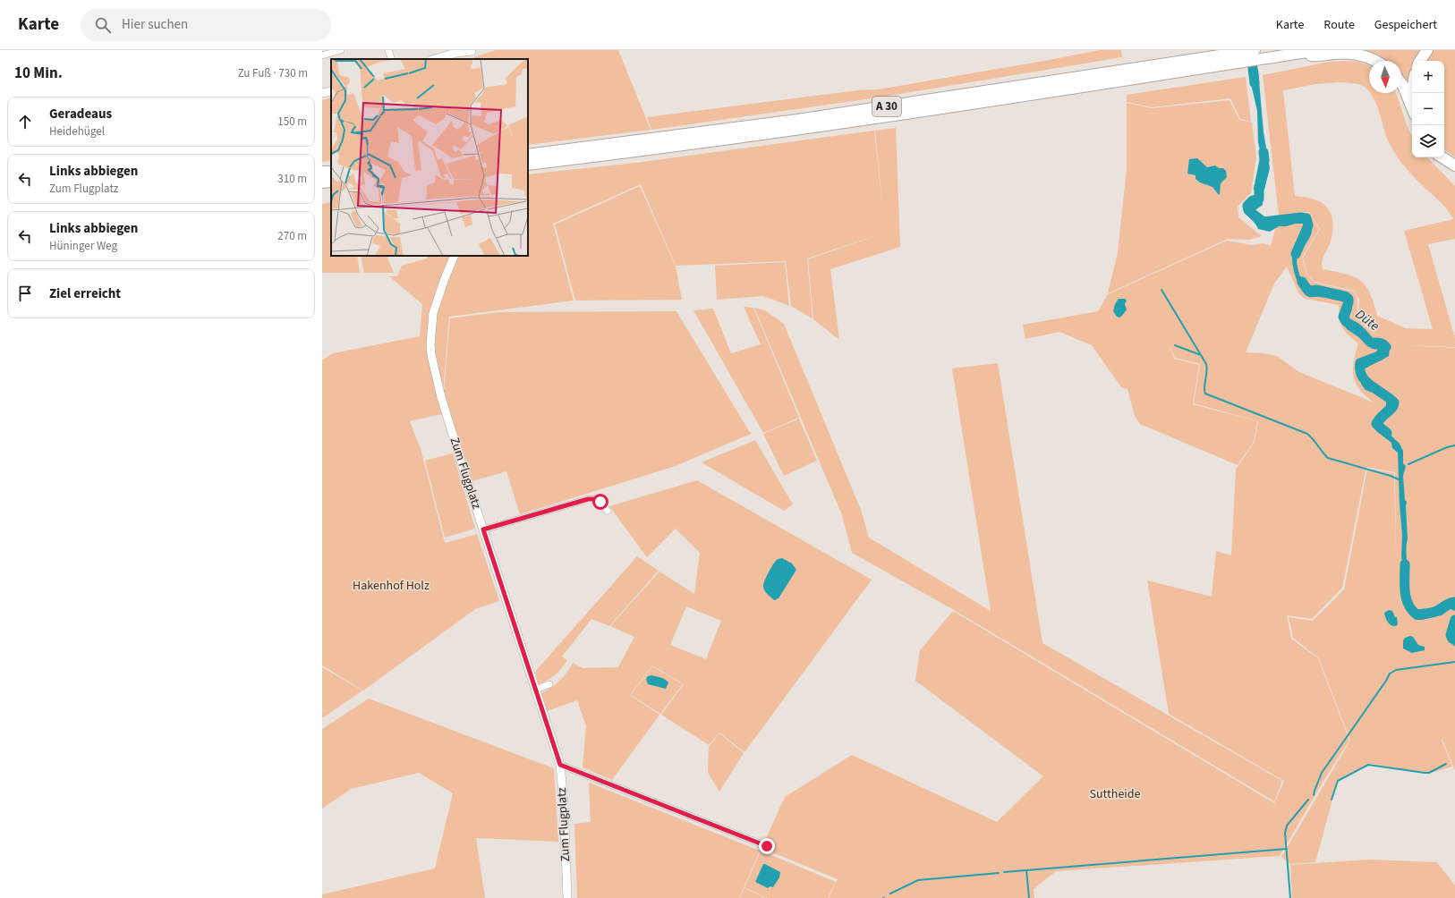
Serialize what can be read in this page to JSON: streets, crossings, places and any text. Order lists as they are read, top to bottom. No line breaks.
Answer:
{"streets":{"highway":["A 30"],"street":["Zum Flugplatz"]},"water":["Düte"],"parks":["Hakenhof Holz","Suttheide"],"north":"bottom","page":{"header":"Karte","search":"Hier suchen","nav":["Karte","Route","Gespeichert"],"heading":["10 Min.","Zu Fuß · 730 m"],"map_buttons":["+","−"],"list":[["Geradeaus","Heidehügel","150 m"],["Links abbiegen","Zum Flugplatz","310 m"],["Links abbiegen","Hüninger Weg","270 m"],"Ziel erreicht"]}}
